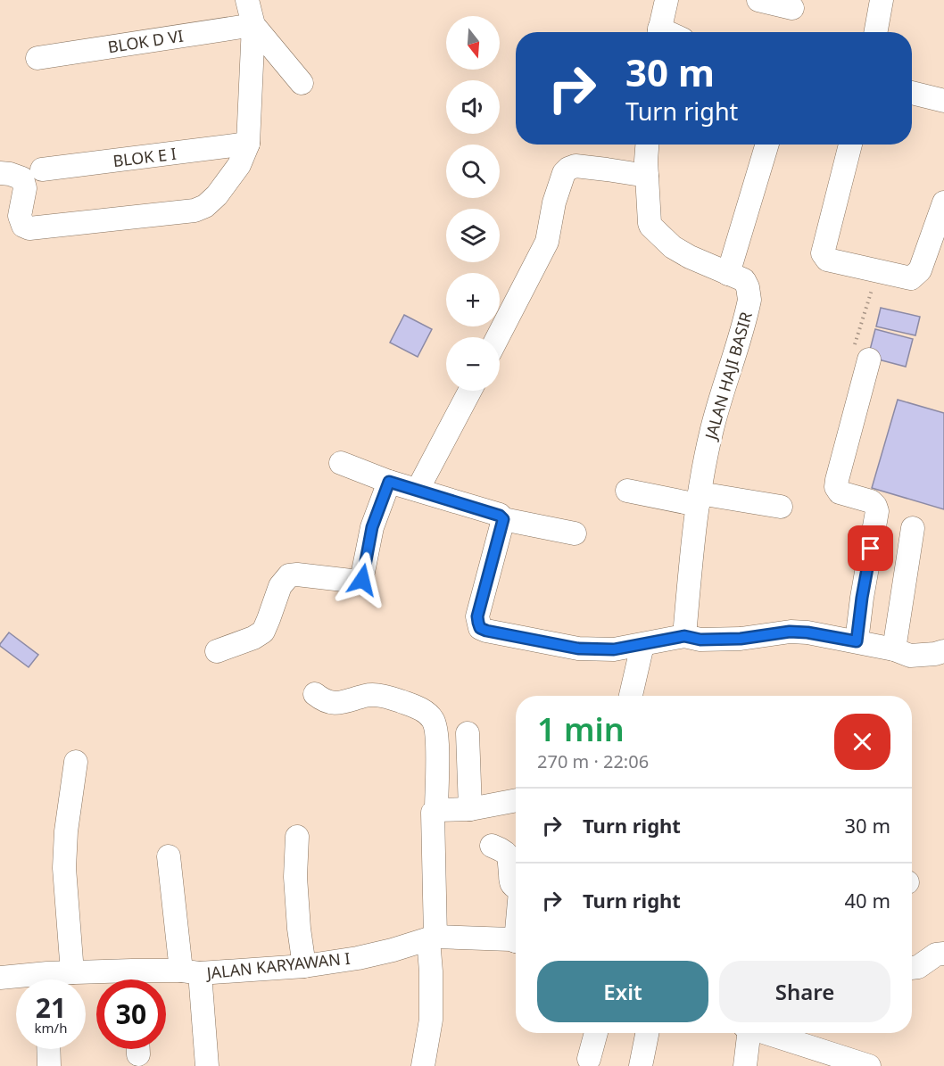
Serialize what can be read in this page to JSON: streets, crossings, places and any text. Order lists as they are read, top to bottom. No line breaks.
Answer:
{"streets":{"street":["BLOK D VI","BLOK E I","JALAN HAJI BASIR","JALAN KARYAWAN I"]},"north":"bottom","page":{"map_buttons":["+","−"],"turn":["30 m","Turn right"],"heading":["1 min","270 m · 22:06"],"list":[{"name":"Turn right","value":"30 m"},{"name":"Turn right","value":"40 m"}],"buttons":["Exit","Share"],"speed":"21 km/h","limit":"30"}}
